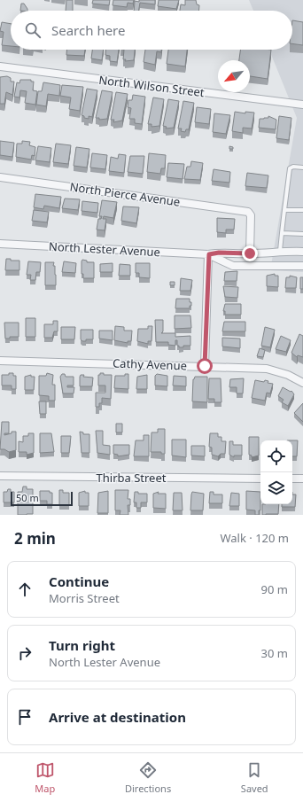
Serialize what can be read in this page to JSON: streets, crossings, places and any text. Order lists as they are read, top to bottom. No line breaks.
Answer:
{"streets":{"street":["North Wilson Street","North Pierce Avenue","North Lester Avenue","Cathy Avenue","Thirba Street"]},"crossings":[["North Pierce Avenue","North Lester Avenue"]],"scale_bar":"50 m","north":"bottom left","page":{"search":"Search here","scale":"50 m","heading":["2 min","Walk · 120 m"],"list":[["Continue","Morris Street","90 m"],["Turn right","North Lester Avenue","30 m"],"Arrive at destination"],"nav":["Map","Directions","Saved"]}}
